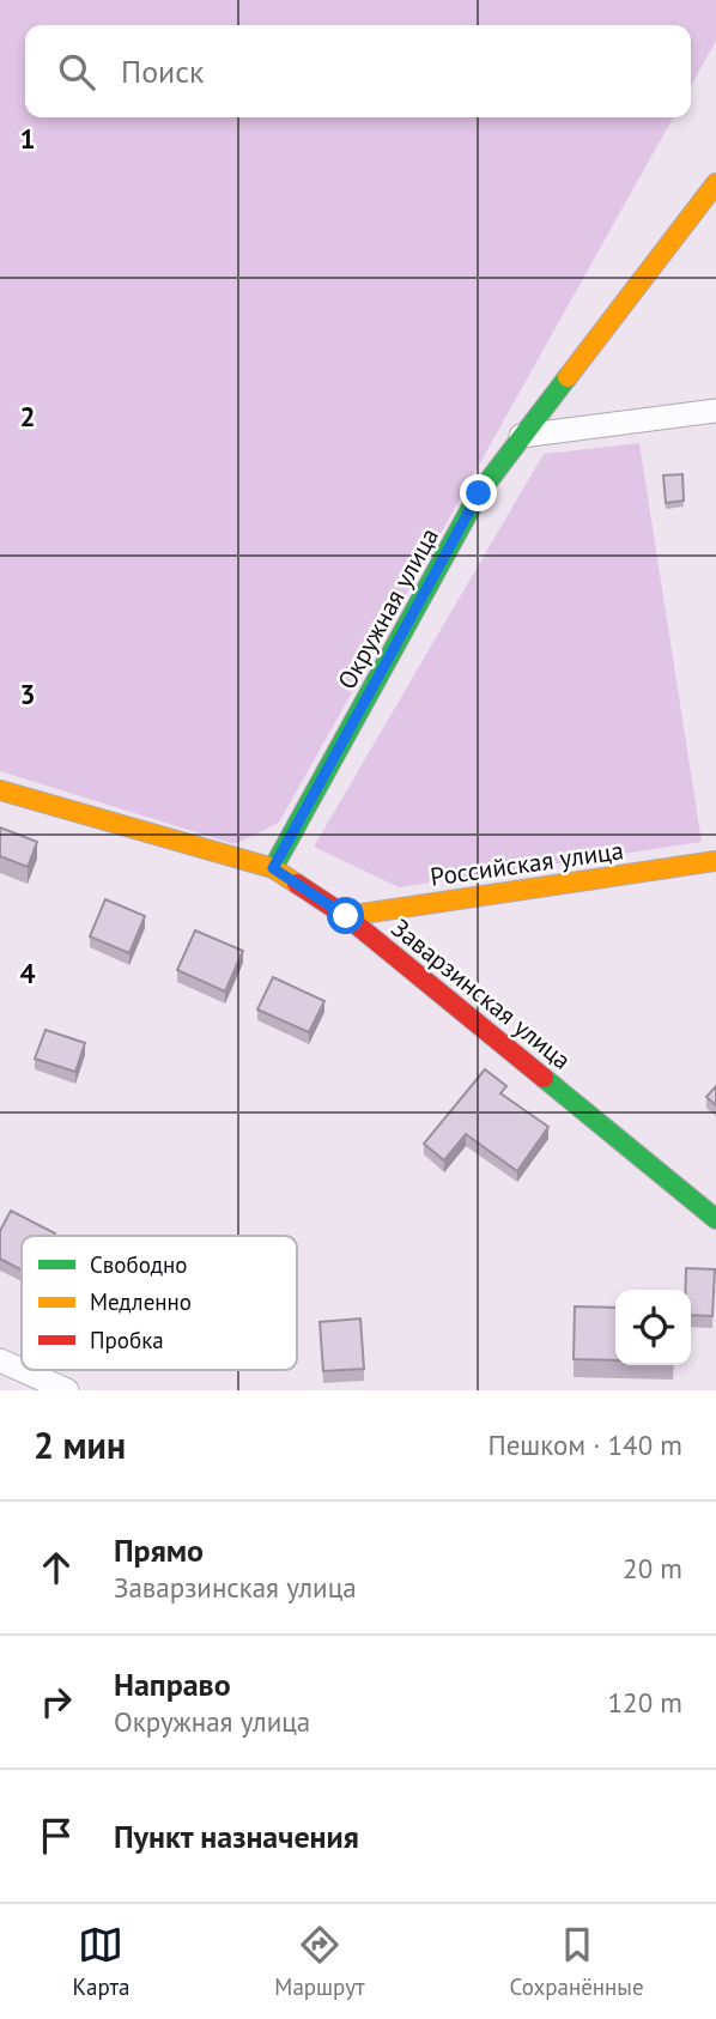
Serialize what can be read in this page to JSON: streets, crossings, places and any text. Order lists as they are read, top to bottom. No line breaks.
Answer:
{"streets":{"street":["Окружная улица","Российская улица","Заварзинская улица"]},"crossings":[["Окружная улица","Заварзинская улица"],["Российская улица","Заварзинская улица"]],"legend":["Свободно","Медленно","Пробка"],"page":{"search":"Поиск","heading":["2 мин","Пешком · 140 m"],"list":[["Прямо","Заварзинская улица","20 m"],["Направо","Окружная улица","120 m"],"Пункт назначения"],"nav":["Карта","Маршрут","Сохранённые"]},"grid":{"rows":["1","2","3","4"]}}
